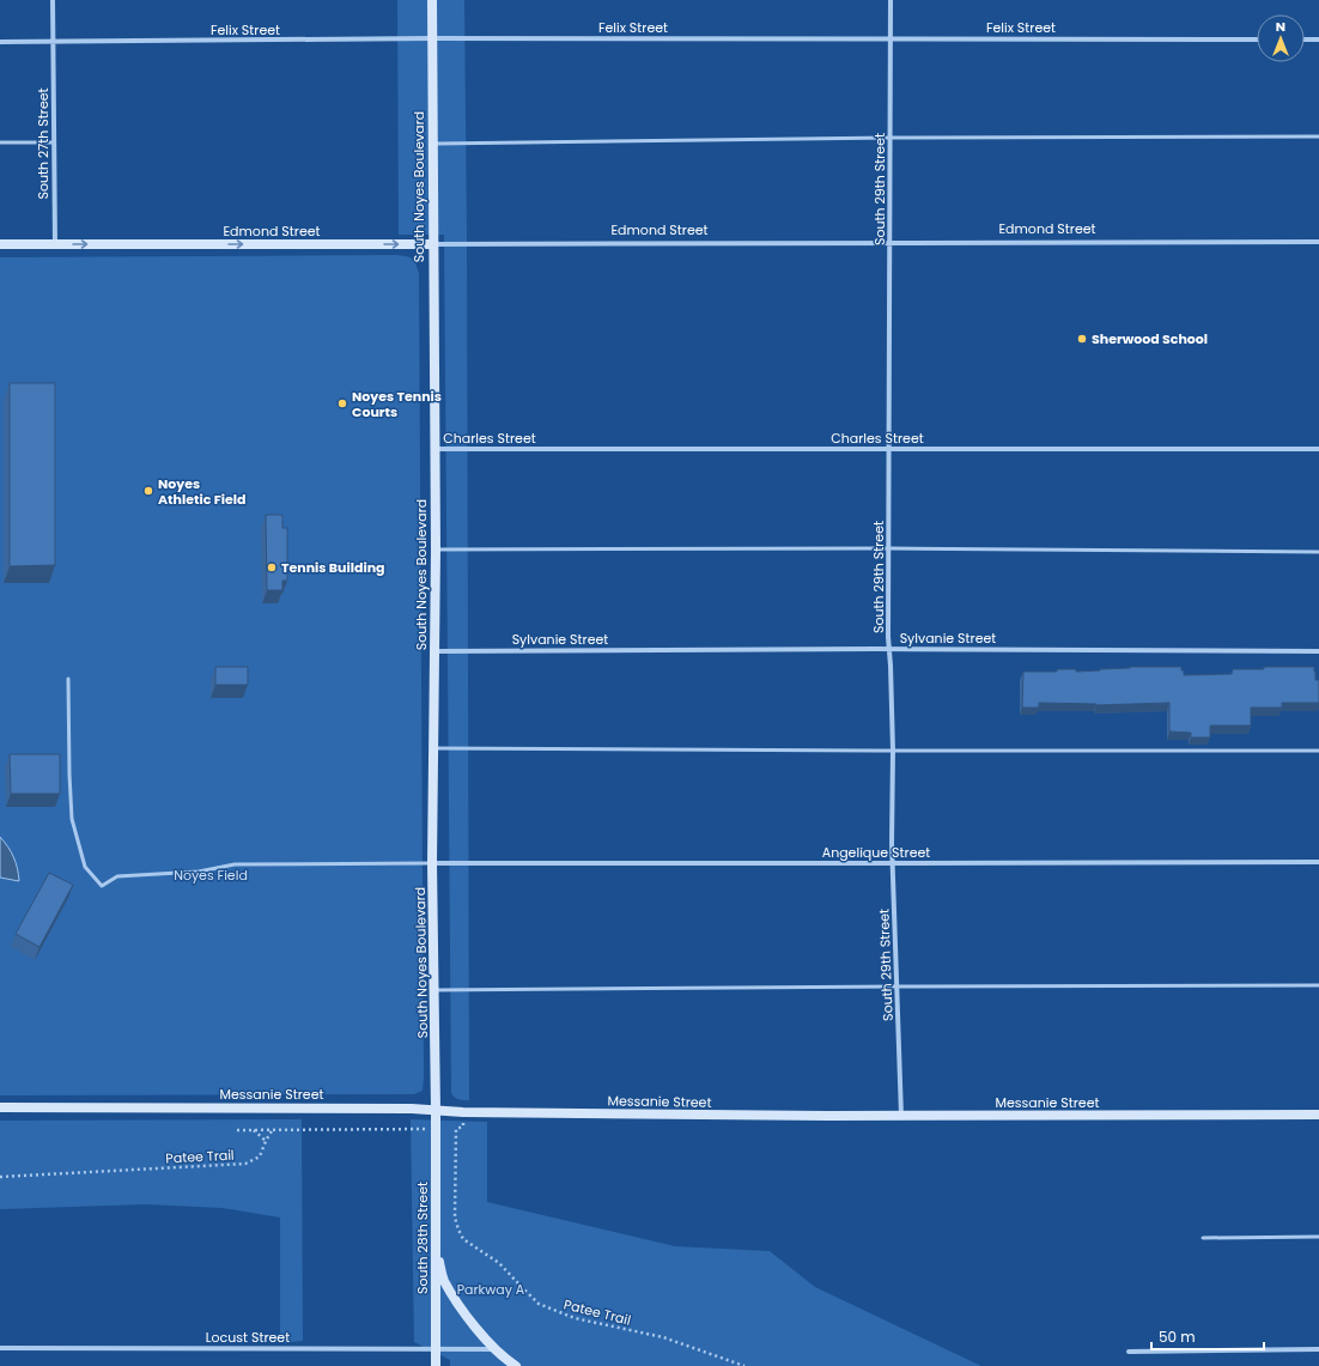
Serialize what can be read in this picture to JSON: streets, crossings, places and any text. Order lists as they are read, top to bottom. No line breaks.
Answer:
{"streets":{"street":["Felix Street","South 27th Street","South Noyes Boulevard","South 29th Street","Edmond Street","Charles Street","Sylvanie Street","Angelique Street","Messanie Street","South 28th Street","Locust Street"],"path":["Patee Trail"]},"crossings":[["Felix Street","South 27th Street"],["Felix Street","South Noyes Boulevard"],["Felix Street","South 29th Street"],["South 27th Street","Edmond Street"],["South Noyes Boulevard","Edmond Street"],["South Noyes Boulevard","Charles Street"],["South Noyes Boulevard","Sylvanie Street"],["South Noyes Boulevard","Angelique Street"],["South Noyes Boulevard","Messanie Street"],["South Noyes Boulevard","South 28th Street"],["South 29th Street","Edmond Street"],["South 29th Street","Charles Street"],["South 29th Street","Sylvanie Street"],["South 29th Street","Angelique Street"],["South 29th Street","Messanie Street"],["Messanie Street","Patee Trail"],["Messanie Street","South 28th Street"],["Patee Trail","South 28th Street"],["South 28th Street","Locust Street"]],"parks":["Noyes Field","Parkway A"],"places":["Sherwood School","Noyes Tennis Courts","Noyes Athletic Field","Tennis Building"],"scale_bar":"50 m","north":"top"}
